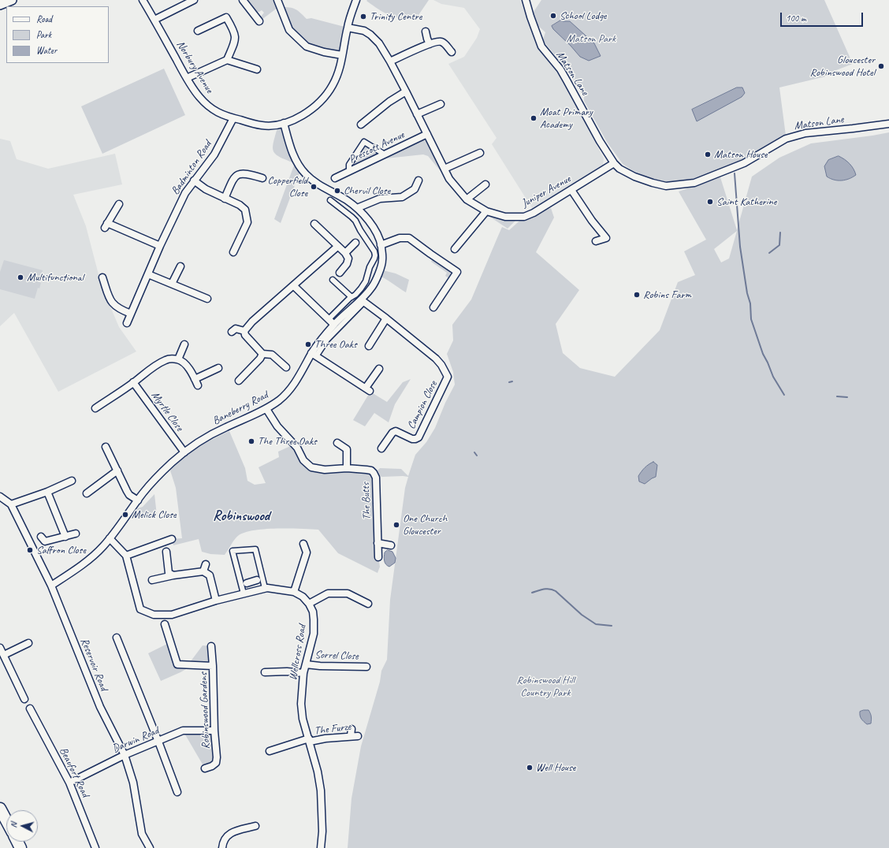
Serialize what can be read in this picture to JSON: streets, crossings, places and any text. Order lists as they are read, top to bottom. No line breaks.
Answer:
{"streets":{"street":["Norbury Avenue","Matson Lane","Prescott Avenue","Badminton Road","Juniper Avenue","Campion Close","Baneberry Road","Myrtle Close","The Butts","Wellcross Road","Sorrel Close","Reservoir Road","Robinswood Gardens","The Furze","Darwin Road","Beaufort Road"]},"crossings":[["Norbury Avenue","Badminton Road"],["Norbury Avenue","Juniper Avenue"],["Norbury Avenue","Baneberry Road"],["Matson Lane","Juniper Avenue"],["Prescott Avenue","Juniper Avenue"],["Campion Close","Baneberry Road"],["Baneberry Road","Myrtle Close"],["Baneberry Road","The Butts"],["Baneberry Road","Reservoir Road"],["Wellcross Road","Sorrel Close"],["Wellcross Road","The Furze"],["Reservoir Road","Darwin Road"],["Robinswood Gardens","Darwin Road"],["Darwin Road","Beaufort Road"]],"districts":["Robinswood"],"parks":["Matson Park","Robinswood Hill Country Park"],"places":["School Lodge","Trinity Centre","Gloucester Robinswood Hotel","Moat Primary Academy","Matson House","Copperfield Close","Chervil Close","Saint Katherine","Multifunctional","Robins Farm","Three Oaks","The Three Oaks","Melick Close","One Church Gloucester","Saffron Close","Well House"],"legend":["Road","Park","Water"],"scale_bar":"100 m","north":"left"}
